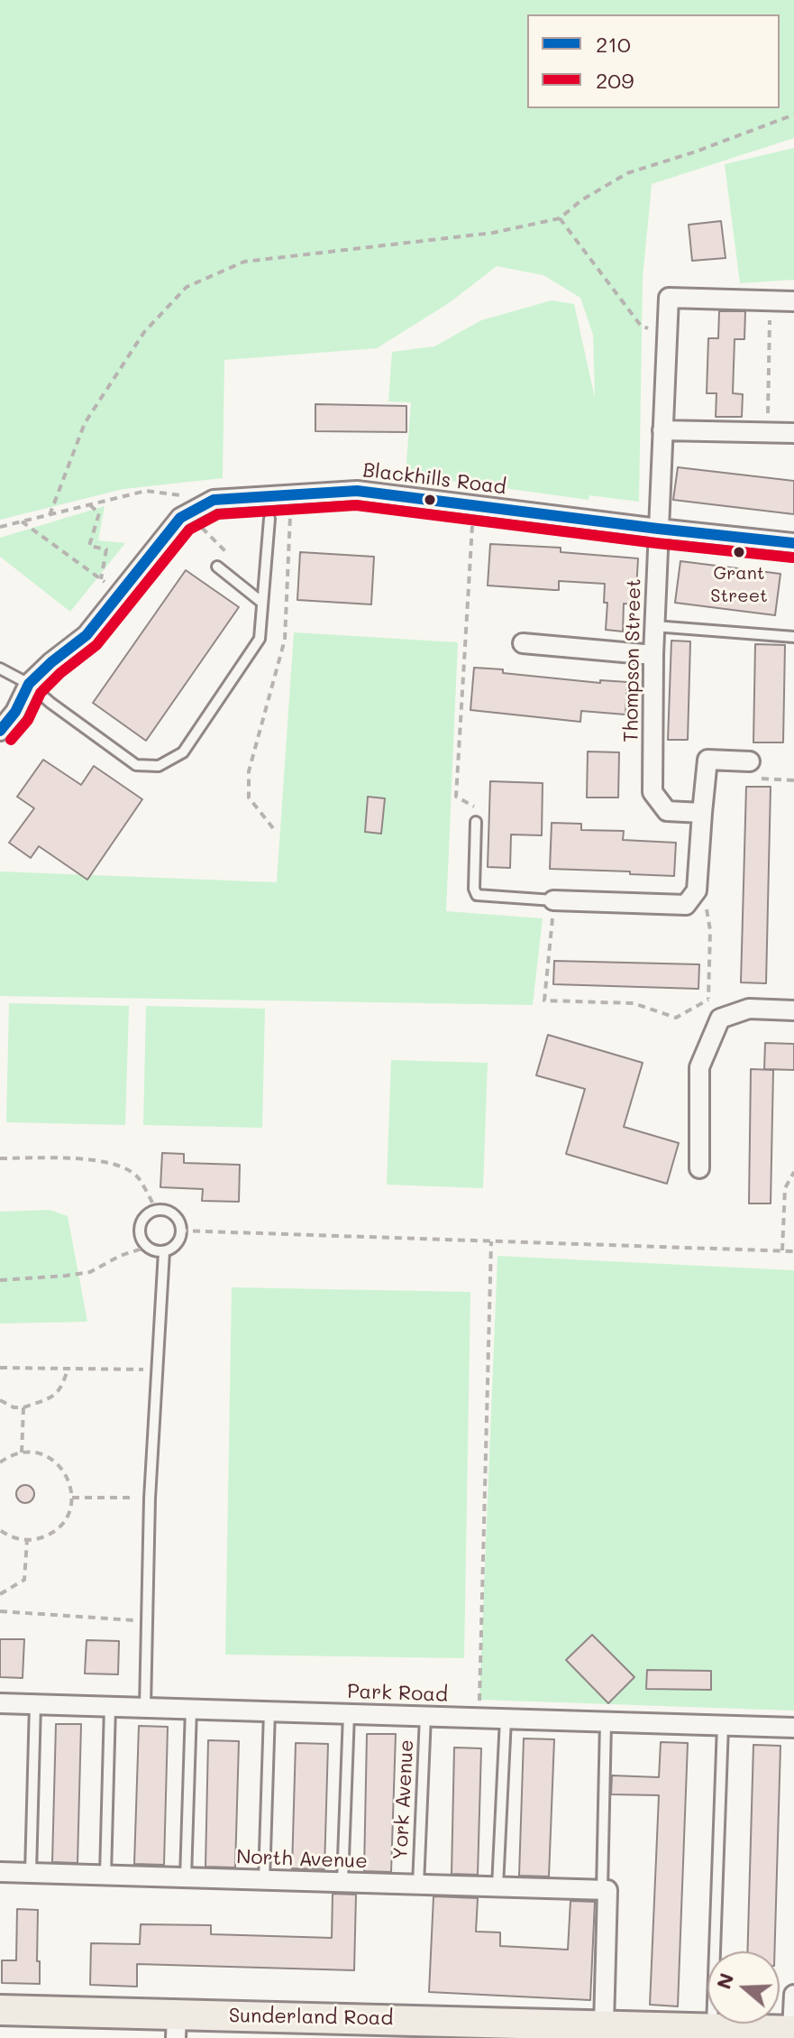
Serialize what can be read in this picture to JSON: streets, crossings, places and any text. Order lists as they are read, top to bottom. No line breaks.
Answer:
{"streets":{"main road":["Sunderland Road"],"street":["Blackhills Road","Thompson Street","Park Road","North Avenue"],"lane":["York Avenue"]},"crossings":[["Blackhills Road","Thompson Street"],["Park Road","York Avenue"],["York Avenue","North Avenue"]],"places":["Grant Street"],"lines":["transit line 210","transit line 209"],"legend":["210","209"],"north":"left"}
